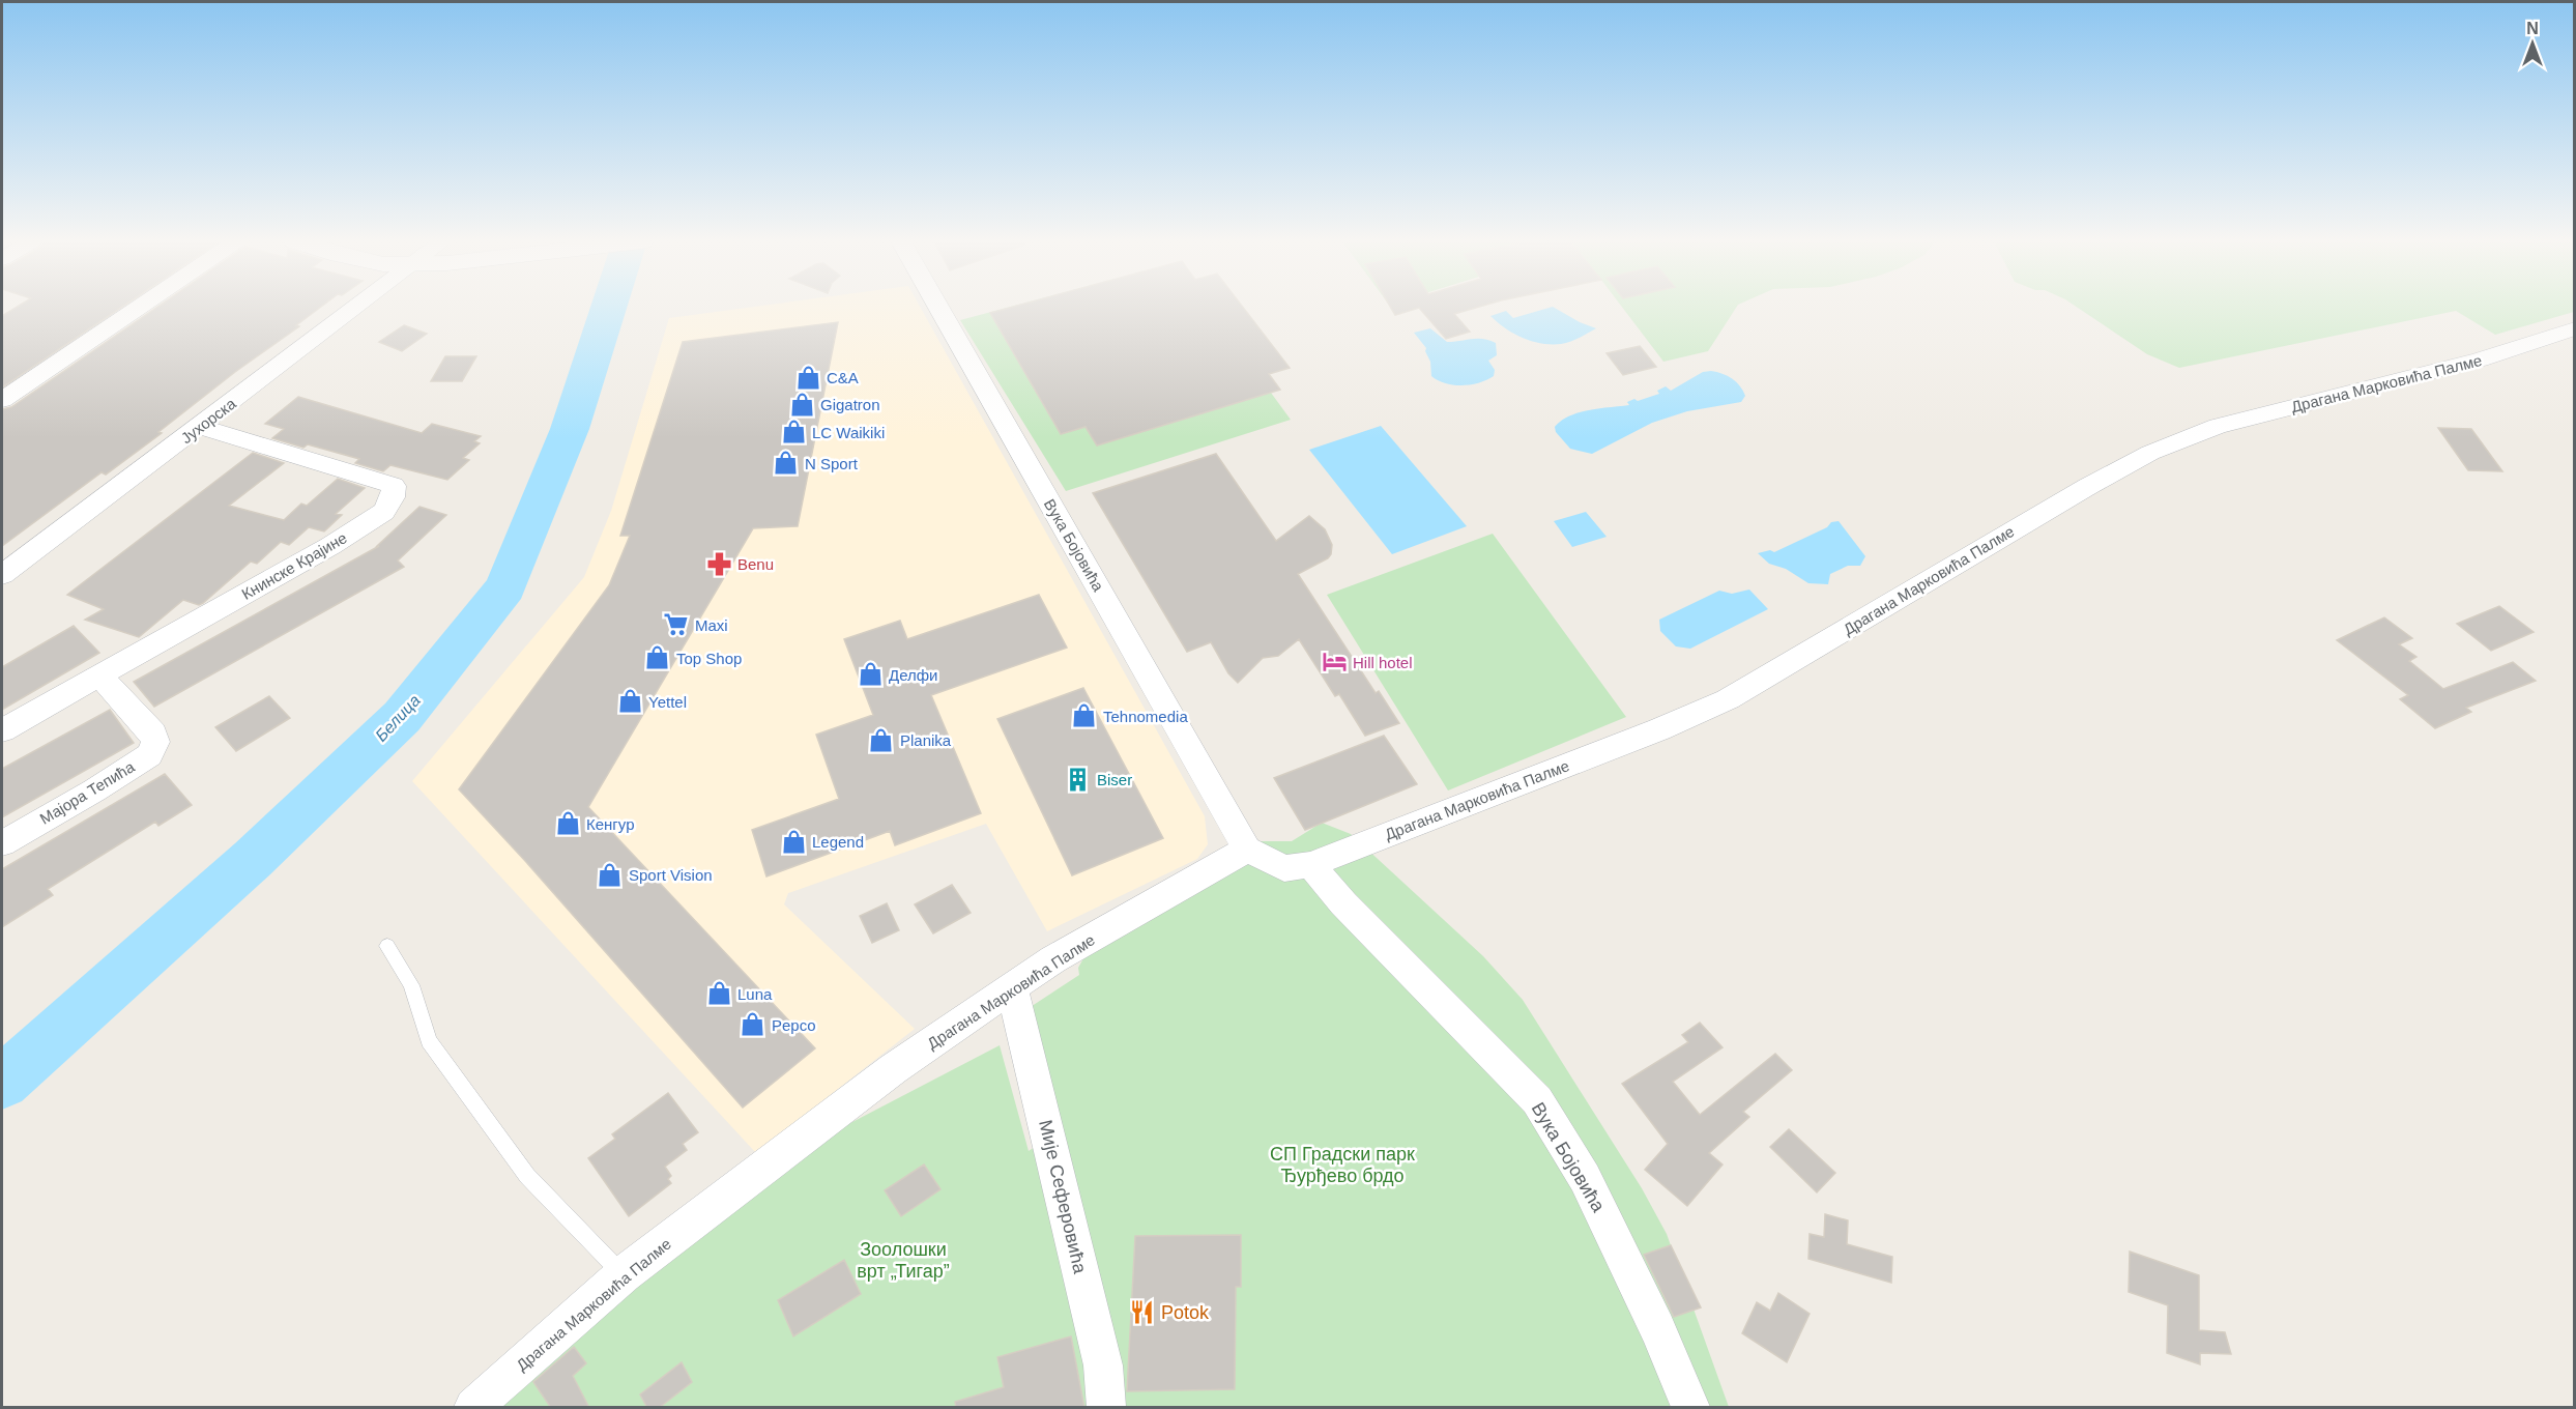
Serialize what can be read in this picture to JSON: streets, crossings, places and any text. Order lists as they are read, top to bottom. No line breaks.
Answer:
{"streets":{"street":["Драгана Марковића Палме","Јухорска","Вука Бојовића","Книнске Крајине","Мајора Тепића","Мије Сеферовића"]},"crossings":[["Драгана Марковића Палме","Вука Бојовића"],["Драгана Марковића Палме","Мије Сеферовића"],["Јухорска","Книнске Крајине"],["Книнске Крајине","Мајора Тепића"]],"water":["Белица"],"parks":["СП Градски парк Ђурђево брдо","Зоолошки врт „Тигар”"],"places":{"shop":["C&A","Gigatron","LC Waikiki","N Sport","Top Shop","Делфи","Yettel","Tehnomedia","Planika","Кенгур","Legend","Sport Vision","Luna","Pepco"],"pharmacy":["Benu"],"supermarket":["Maxi"],"hotel":["Hill hotel"],"building":["Biser"],"restaurant":["Potok"]},"north":"top"}
